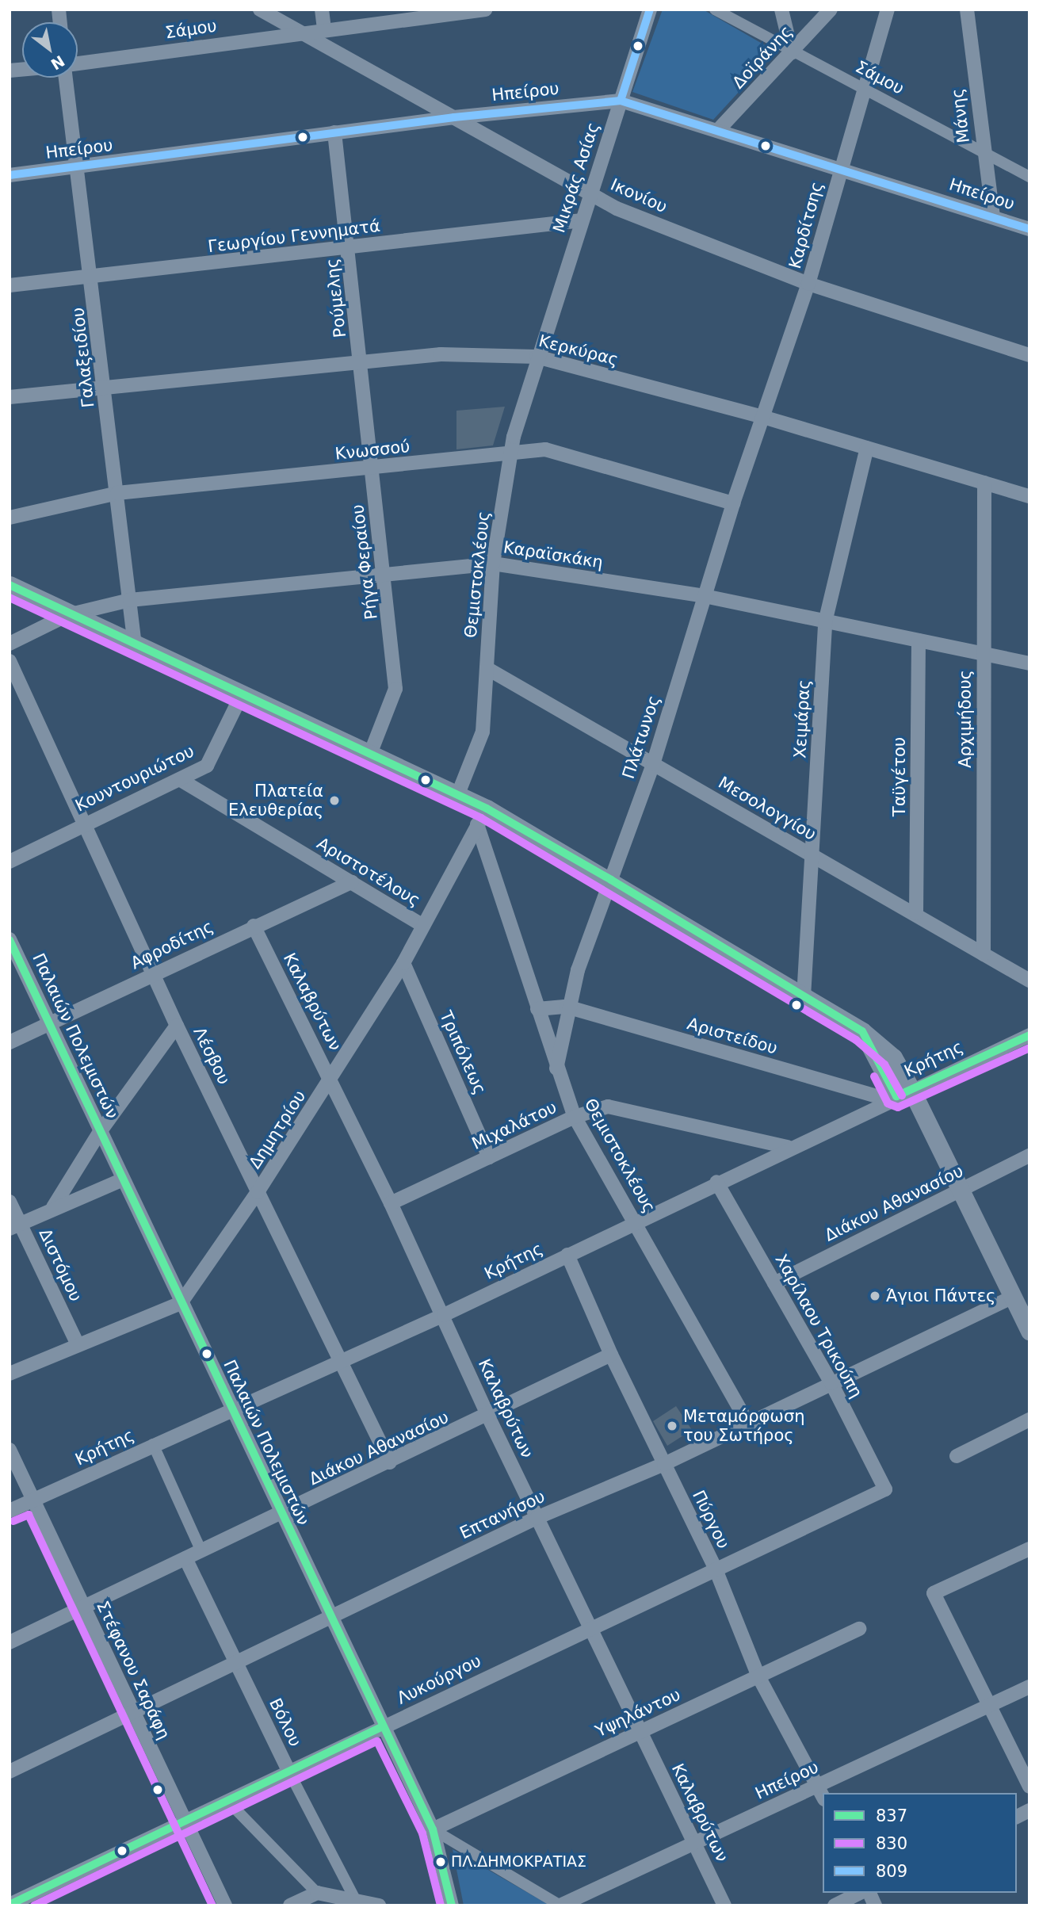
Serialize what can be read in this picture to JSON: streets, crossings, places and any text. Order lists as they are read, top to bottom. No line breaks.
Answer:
{"streets":{"street":["Σάμου","Δοϊράνης","Ηπείρου","Μάνης","Μικράς Ασίας","Ικονίου","Καρδίτσης","Γεωργίου Γεννηματά","Ρούμελης","Κερκύρας","Γαλαξειδίου","Κνωσσού","Καραϊσκάκη","Ρήγα Φεραίου","Θεμιστοκλέους","Χειμάρας","Αρχιμήδους","Πλάτωνος","Ταϋγέτου","Κουντουριώτου","Μεσολογγίου","Αριστοτέλους","Αφροδίτης","Καλαβρύτων","Παλαιών Πολεμιστών","Αριστείδου","Τριπόλεως","Λέσβου","Κρήτης","Μιχαλάτου","Δημητρίου","Διάκου Αθανασίου","Διστόμου","Χαρίλαου Τρικούπη","Επτανήσου","Πύργου","Στέφανου Σαράφη","Λυκούργου","Υψηλάντου","Βόλου"]},"crossings":[["Σάμου","Δοϊράνης"],["Σάμου","Μάνης"],["Σάμου","Ικονίου"],["Σάμου","Καρδίτσης"],["Δοϊράνης","Ηπείρου"],["Ηπείρου","Μάνης"],["Ηπείρου","Μικράς Ασίας"],["Ηπείρου","Ικονίου"],["Ηπείρου","Καρδίτσης"],["Ηπείρου","Ρούμελης"],["Ηπείρου","Γαλαξειδίου"],["Ηπείρου","Καλαβρύτων"],["Ηπείρου","Πύργου"],["Μικράς Ασίας","Ικονίου"],["Μικράς Ασίας","Γεωργίου Γεννηματά"],["Μικράς Ασίας","Κερκύρας"],["Μικράς Ασίας","Θεμιστοκλέους"],["Ικονίου","Καρδίτσης"],["Καρδίτσης","Κερκύρας"],["Καρδίτσης","Πλάτωνος"],["Γεωργίου Γεννηματά","Ρούμελης"],["Γεωργίου Γεννηματά","Γαλαξειδίου"],["Ρούμελης","Κερκύρας"],["Ρούμελης","Ρήγα Φεραίου"],["Κερκύρας","Γαλαξειδίου"],["Κερκύρας","Ρήγα Φεραίου"],["Κερκύρας","Θεμιστοκλέους"],["Κερκύρας","Χειμάρας"],["Κερκύρας","Αρχιμήδους"],["Κερκύρας","Πλάτωνος"],["Γαλαξειδίου","Κνωσσού"],["Γαλαξειδίου","Καραϊσκάκη"],["Κνωσσού","Ρήγα Φεραίου"],["Κνωσσού","Θεμιστοκλέους"],["Κνωσσού","Πλάτωνος"],["Καραϊσκάκη","Ρήγα Φεραίου"],["Καραϊσκάκη","Θεμιστοκλέους"],["Καραϊσκάκη","Χειμάρας"],["Καραϊσκάκη","Αρχιμήδους"],["Καραϊσκάκη","Πλάτωνος"],["Καραϊσκάκη","Ταϋγέτου"],["Θεμιστοκλέους","Πλάτωνος"],["Θεμιστοκλέους","Μεσολογγίου"],["Θεμιστοκλέους","Κρήτης"],["Θεμιστοκλέους","Μιχαλάτου"],["Θεμιστοκλέους","Δημητρίου"],["Θεμιστοκλέους","Επτανήσου"],["Χειμάρας","Μεσολογγίου"],["Αρχιμήδους","Μεσολογγίου"],["Πλάτωνος","Μεσολογγίου"],["Πλάτωνος","Αριστείδου"],["Ταϋγέτου","Μεσολογγίου"],["Κουντουριώτου","Αριστοτέλους"],["Κουντουριώτου","Λέσβου"],["Αριστοτέλους","Αφροδίτης"],["Αριστοτέλους","Δημητρίου"],["Αφροδίτης","Καλαβρύτων"],["Αφροδίτης","Παλαιών Πολεμιστών"],["Αφροδίτης","Λέσβου"],["Καλαβρύτων","Κρήτης"],["Καλαβρύτων","Μιχαλάτου"],["Καλαβρύτων","Δημητρίου"],["Καλαβρύτων","Διάκου Αθανασίου"],["Καλαβρύτων","Επτανήσου"],["Καλαβρύτων","Λυκούργου"],["Καλαβρύτων","Υψηλάντου"],["Παλαιών Πολεμιστών","Κρήτης"],["Παλαιών Πολεμιστών","Δημητρίου"],["Παλαιών Πολεμιστών","Διάκου Αθανασίου"],["Παλαιών Πολεμιστών","Επτανήσου"],["Παλαιών Πολεμιστών","Λυκούργου"],["Παλαιών Πολεμιστών","Υψηλάντου"],["Αριστείδου","Κρήτης"],["Τριπόλεως","Μιχαλάτου"],["Τριπόλεως","Δημητρίου"],["Λέσβου","Κρήτης"],["Λέσβου","Δημητρίου"],["Λέσβου","Διάκου Αθανασίου"],["Κρήτης","Μιχαλάτου"],["Κρήτης","Χαρίλαου Τρικούπη"],["Κρήτης","Πύργου"],["Κρήτης","Στέφανου Σαράφη"],["Διάκου Αθανασίου","Χαρίλαου Τρικούπη"],["Διάκου Αθανασίου","Πύργου"],["Διάκου Αθανασίου","Στέφανου Σαράφη"],["Διάκου Αθανασίου","Βόλου"],["Χαρίλαου Τρικούπη","Επτανήσου"],["Χαρίλαου Τρικούπη","Λυκούργου"],["Επτανήσου","Πύργου"],["Επτανήσου","Στέφανου Σαράφη"],["Επτανήσου","Βόλου"],["Πύργου","Λυκούργου"],["Πύργου","Υψηλάντου"],["Στέφανου Σαράφη","Λυκούργου"],["Λυκούργου","Βόλου"]],"places":["Πλατεία Ελευθερίας","Άγιοι Πάντες","Μεταμόρφωση του Σωτήρος","ΠΛ.ΔΗΜΟΚΡΑΤΙΑΣ"],"lines":["transit line 809","transit line 837","transit line 830"],"legend":["837","830","809"],"north":"bottom right"}
